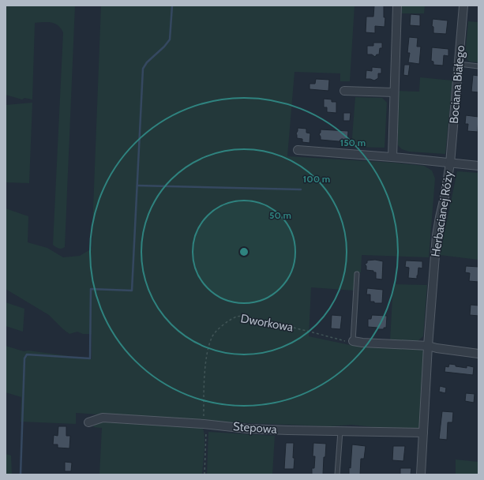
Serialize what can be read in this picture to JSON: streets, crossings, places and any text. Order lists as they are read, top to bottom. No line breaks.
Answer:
{"streets":{"street":["Bociana Białego","Herbacianej Róży","Stepowa"],"path":["Dworkowa"]},"crossings":[["Bociana Białego","Herbacianej Róży"],["Herbacianej Róży","Stepowa"],["Dworkowa","Stepowa"]],"rings":["150 m","100 m","50 m"]}
